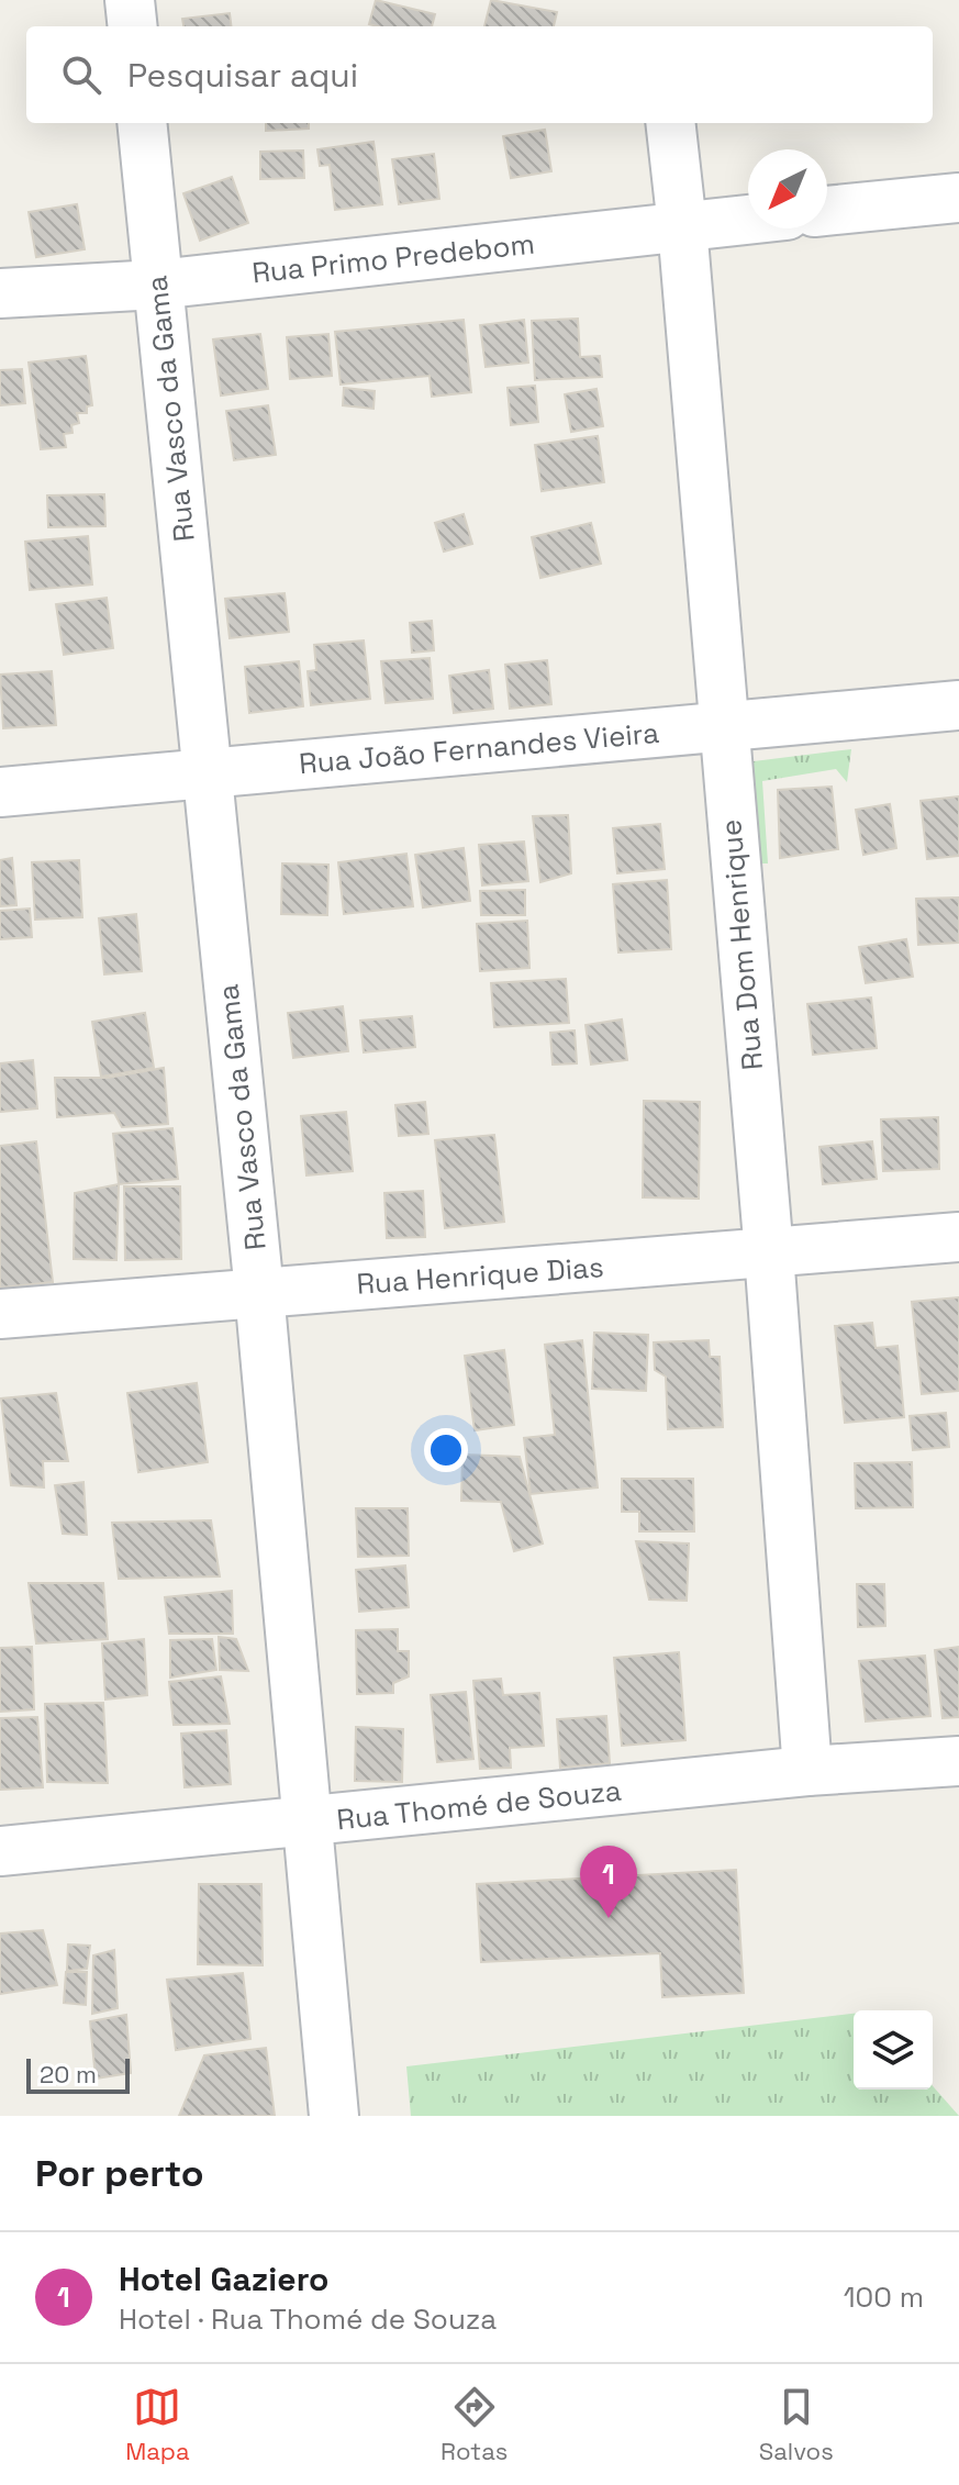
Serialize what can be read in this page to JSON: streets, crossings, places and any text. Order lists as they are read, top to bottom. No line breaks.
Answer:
{"streets":{"street":["Rua Primo Predebom","Rua Vasco da Gama","Rua João Fernandes Vieira","Rua Dom Henrique","Rua Henrique Dias","Rua Thomé de Souza"]},"crossings":[["Rua Primo Predebom","Rua Vasco da Gama"],["Rua Primo Predebom","Rua Dom Henrique"],["Rua Vasco da Gama","Rua João Fernandes Vieira"],["Rua Vasco da Gama","Rua Henrique Dias"],["Rua Vasco da Gama","Rua Thomé de Souza"],["Rua João Fernandes Vieira","Rua Dom Henrique"],["Rua Dom Henrique","Rua Henrique Dias"],["Rua Dom Henrique","Rua Thomé de Souza"]],"scale_bar":"20 m","north":"bottom left","page":{"search":"Pesquisar aqui","pins":"1","scale":"20 m","heading":"Por perto","list":[{"mark":"1","name":"Hotel Gaziero","note":"Hotel · Rua Thomé de Souza","value":"100 m"}],"nav":["Mapa","Rotas","Salvos"]}}
